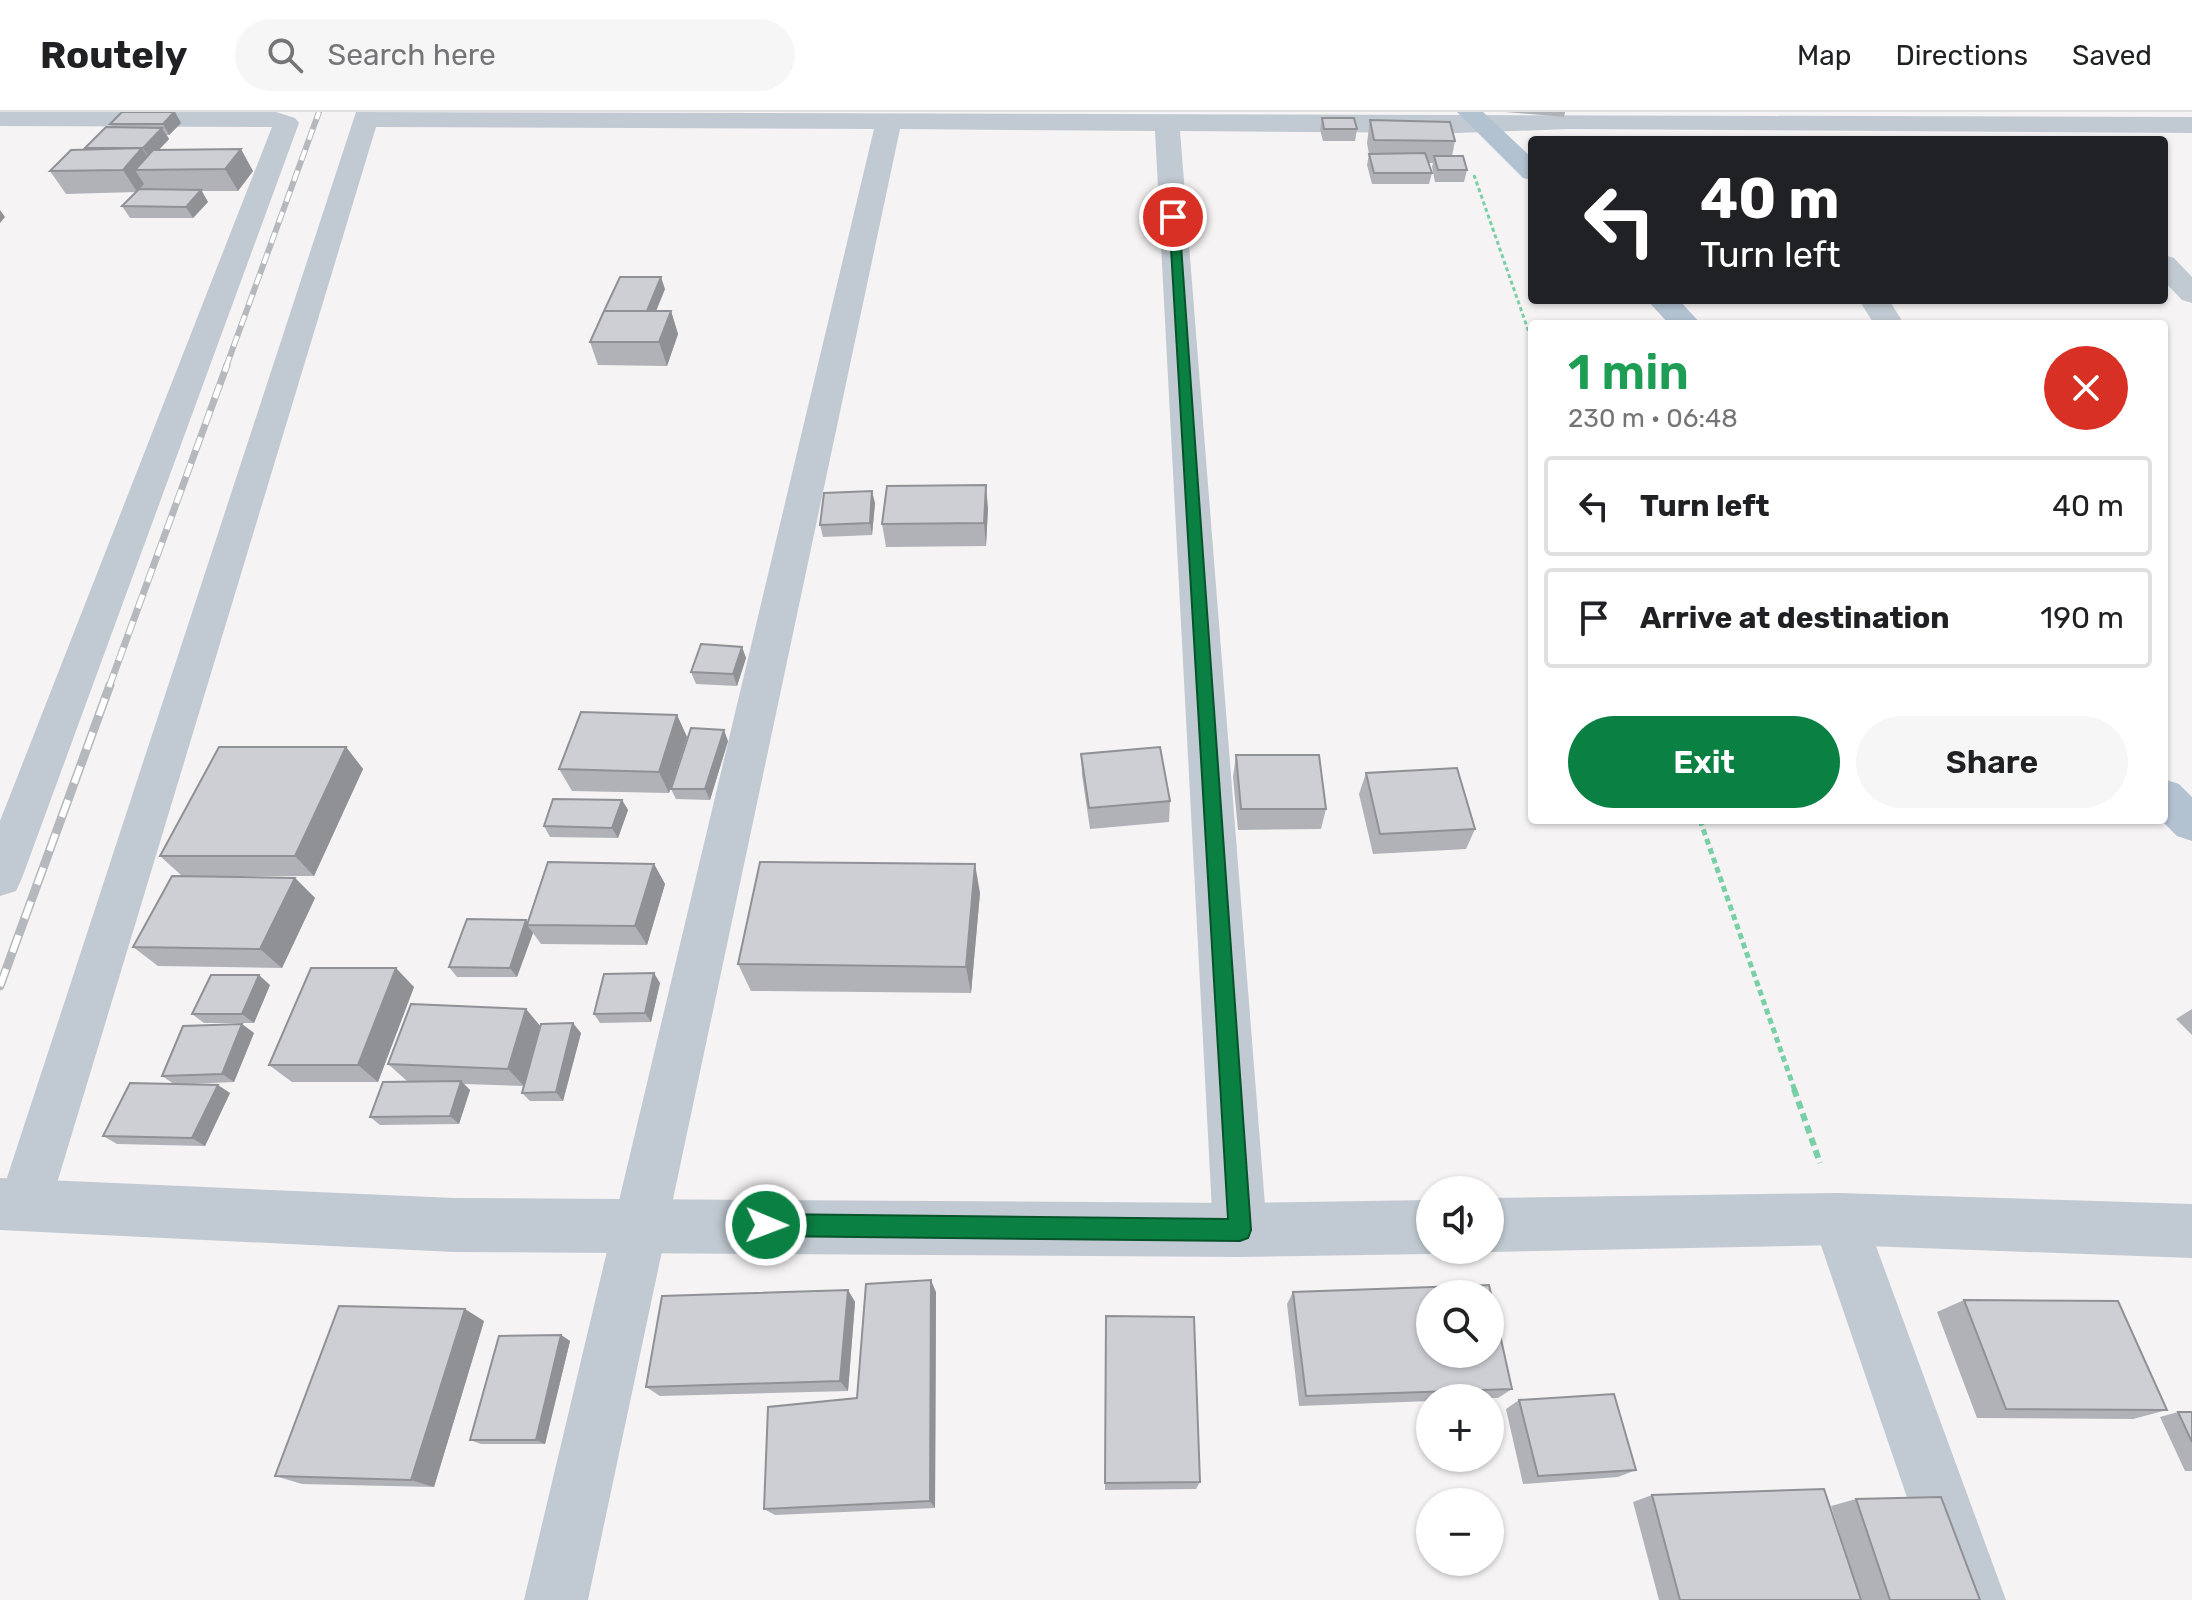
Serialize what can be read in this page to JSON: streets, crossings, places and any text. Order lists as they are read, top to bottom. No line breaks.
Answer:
{"page":{"header":"Routely","search":"Search here","nav":["Map","Directions","Saved"],"turn":["40 m","Turn left"],"heading":["1 min","230 m · 06:48"],"list":[{"name":"Turn left","value":"40 m"},{"name":"Arrive at destination","value":"190 m"}],"buttons":["Exit","Share"],"map_buttons":["+","−"]}}
